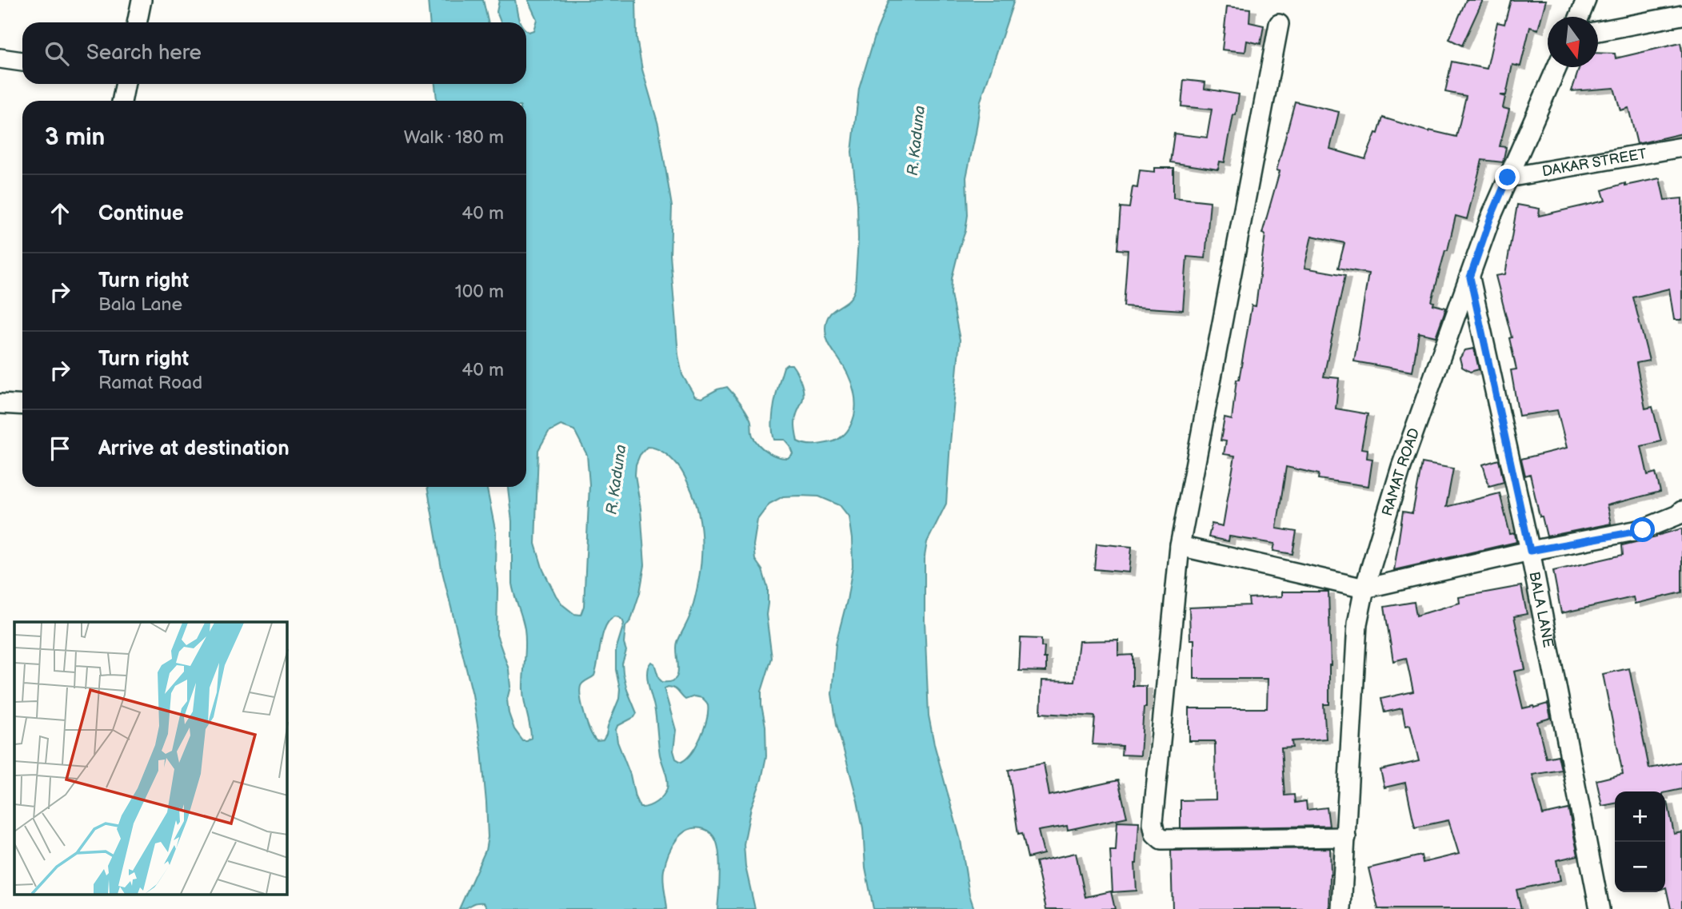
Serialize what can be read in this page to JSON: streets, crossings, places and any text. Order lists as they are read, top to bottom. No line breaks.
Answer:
{"streets":{"street":["DAKAR STREET","RAMAT ROAD","BALA LANE"]},"crossings":[["DAKAR STREET","RAMAT ROAD"],["RAMAT ROAD","BALA LANE"]],"water":["R. Kaduna"],"north":"bottom","page":{"search":"Search here","heading":["3 min","Walk · 180 m"],"list":[["Continue","40 m"],["Turn right","Bala Lane","100 m"],["Turn right","Ramat Road","40 m"],"Arrive at destination"],"map_buttons":["+","−"]}}
